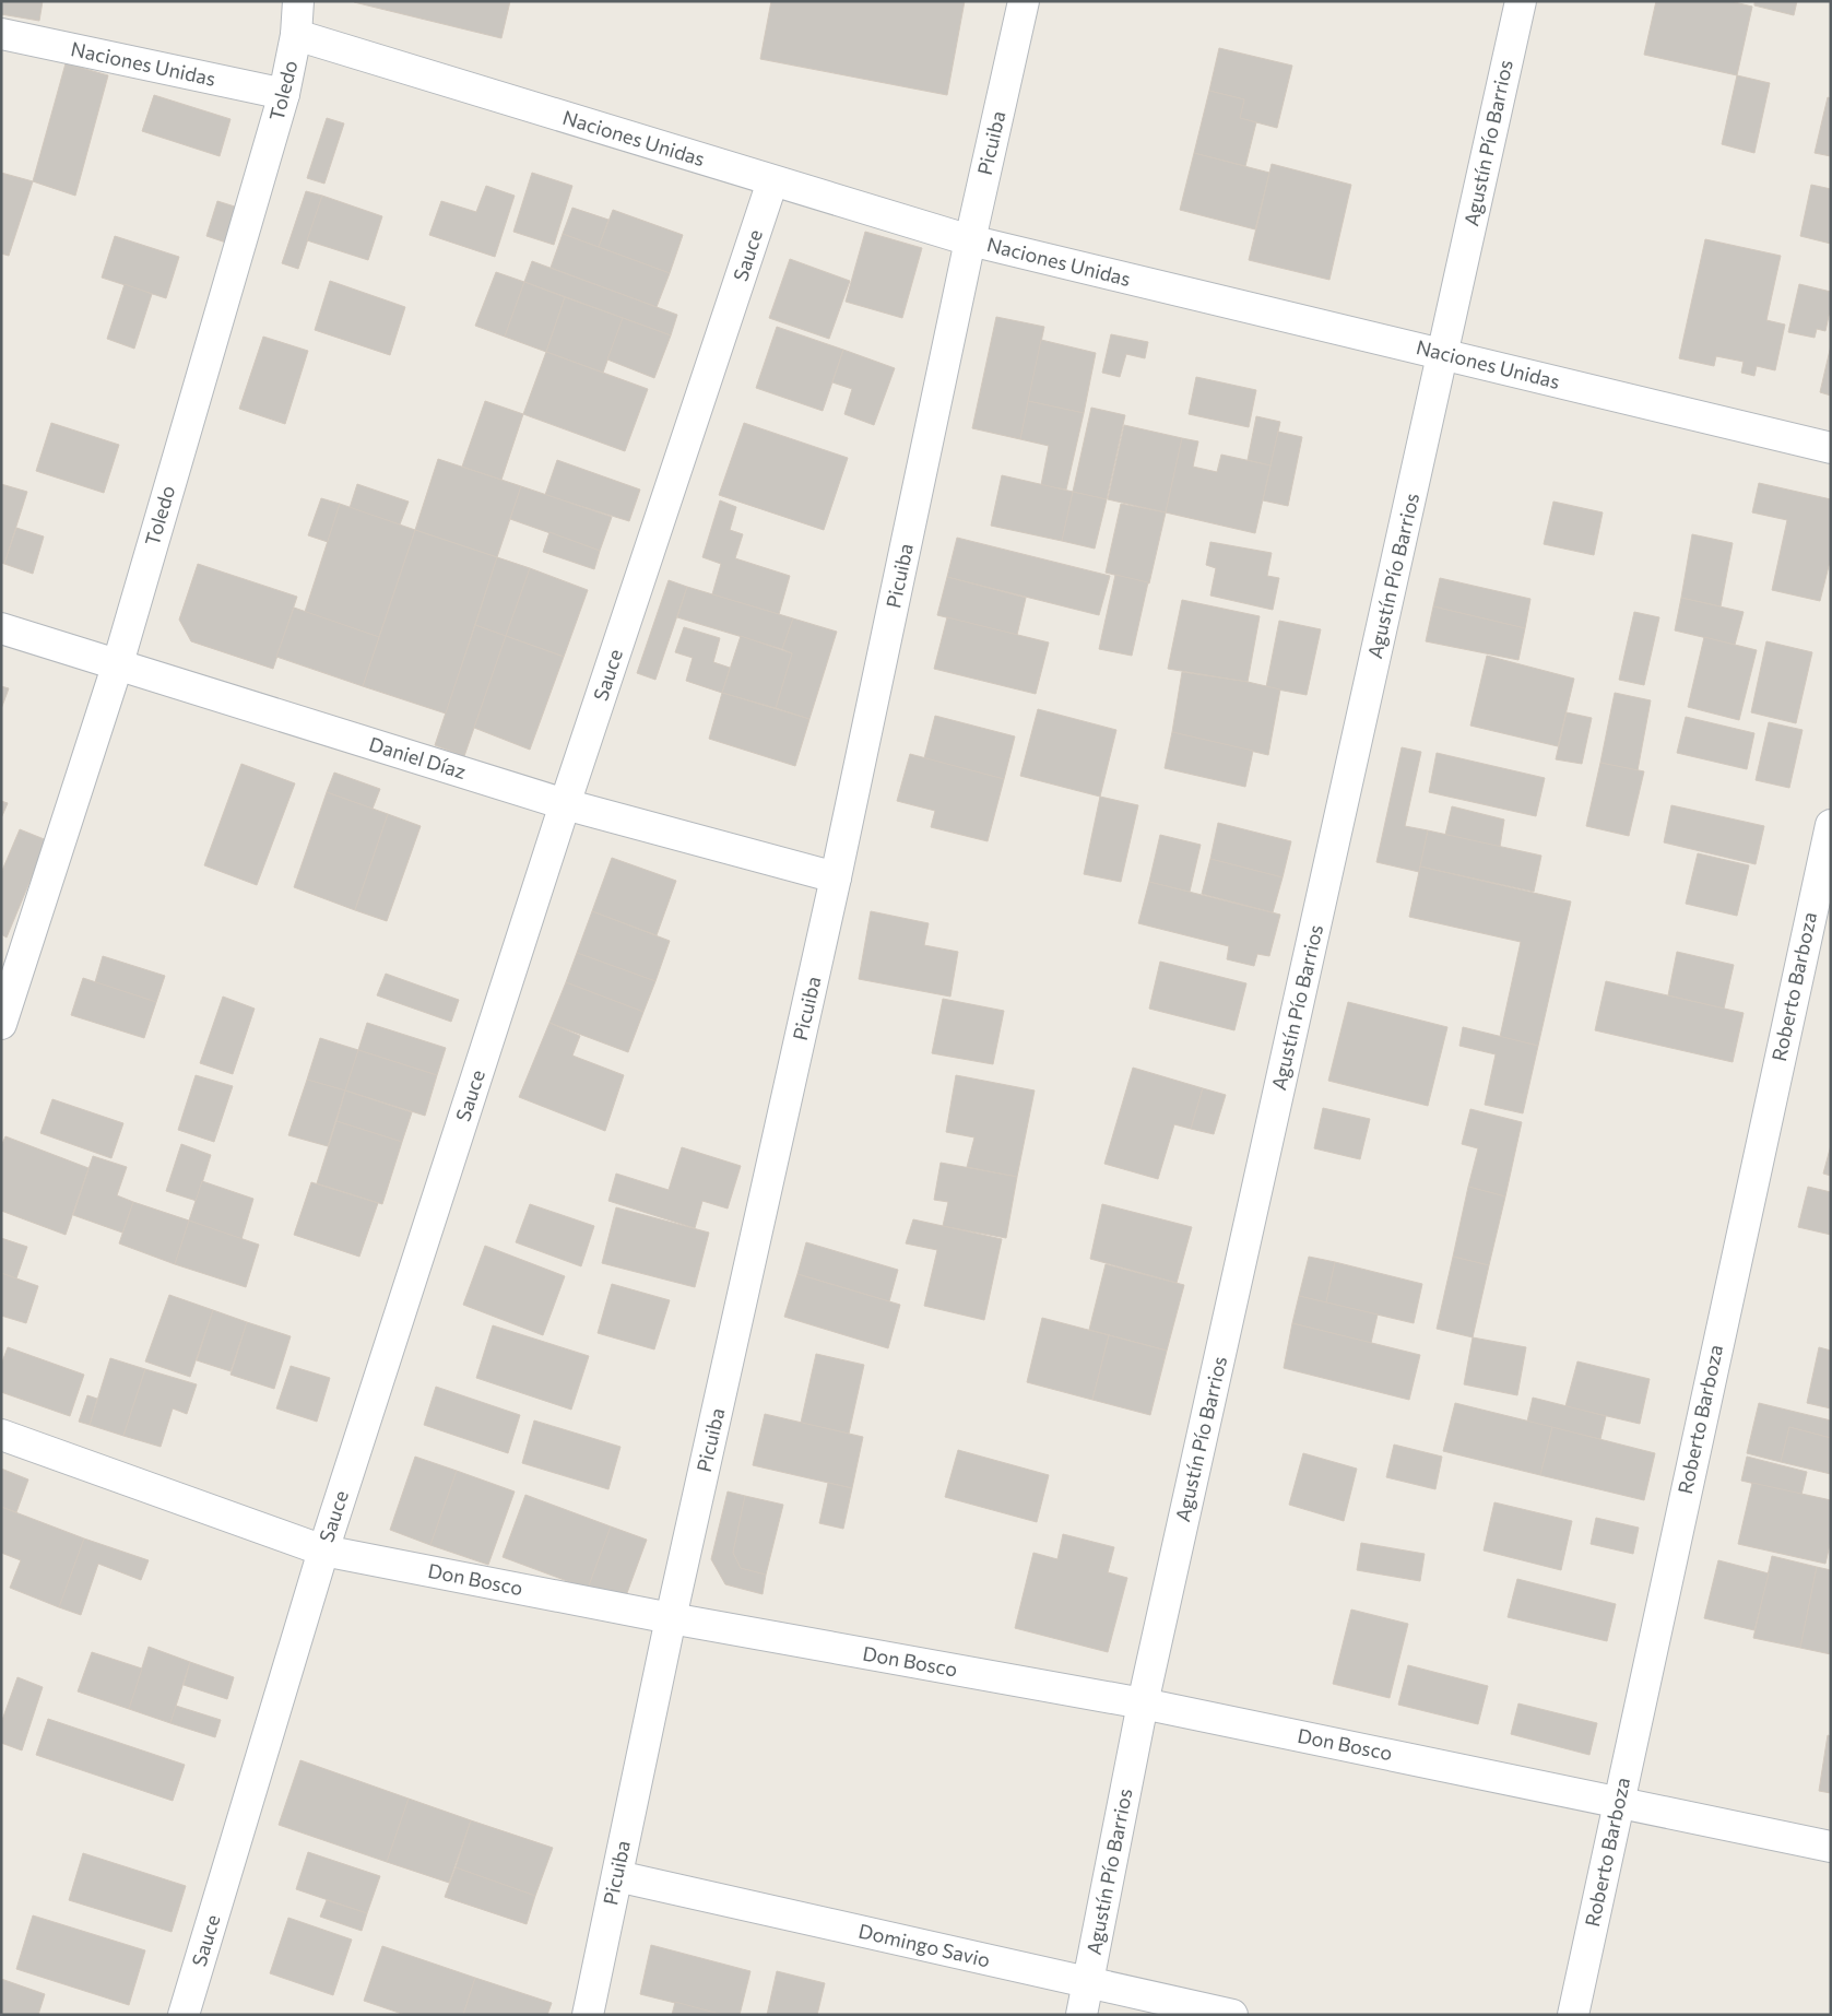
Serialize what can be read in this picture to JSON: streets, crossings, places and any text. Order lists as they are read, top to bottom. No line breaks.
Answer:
{"streets":{"street":["Naciones Unidas","Toledo","Picuiba","Agustín Pío Barrios","Sauce","Daniel Díaz","Roberto Barboza","Don Bosco","Domingo Savio"]},"crossings":[["Naciones Unidas","Toledo"],["Naciones Unidas","Picuiba"],["Naciones Unidas","Agustín Pío Barrios"],["Naciones Unidas","Sauce"],["Toledo","Daniel Díaz"],["Picuiba","Daniel Díaz"],["Picuiba","Don Bosco"],["Picuiba","Domingo Savio"],["Agustín Pío Barrios","Don Bosco"],["Agustín Pío Barrios","Domingo Savio"],["Sauce","Daniel Díaz"],["Sauce","Don Bosco"],["Roberto Barboza","Don Bosco"]]}
